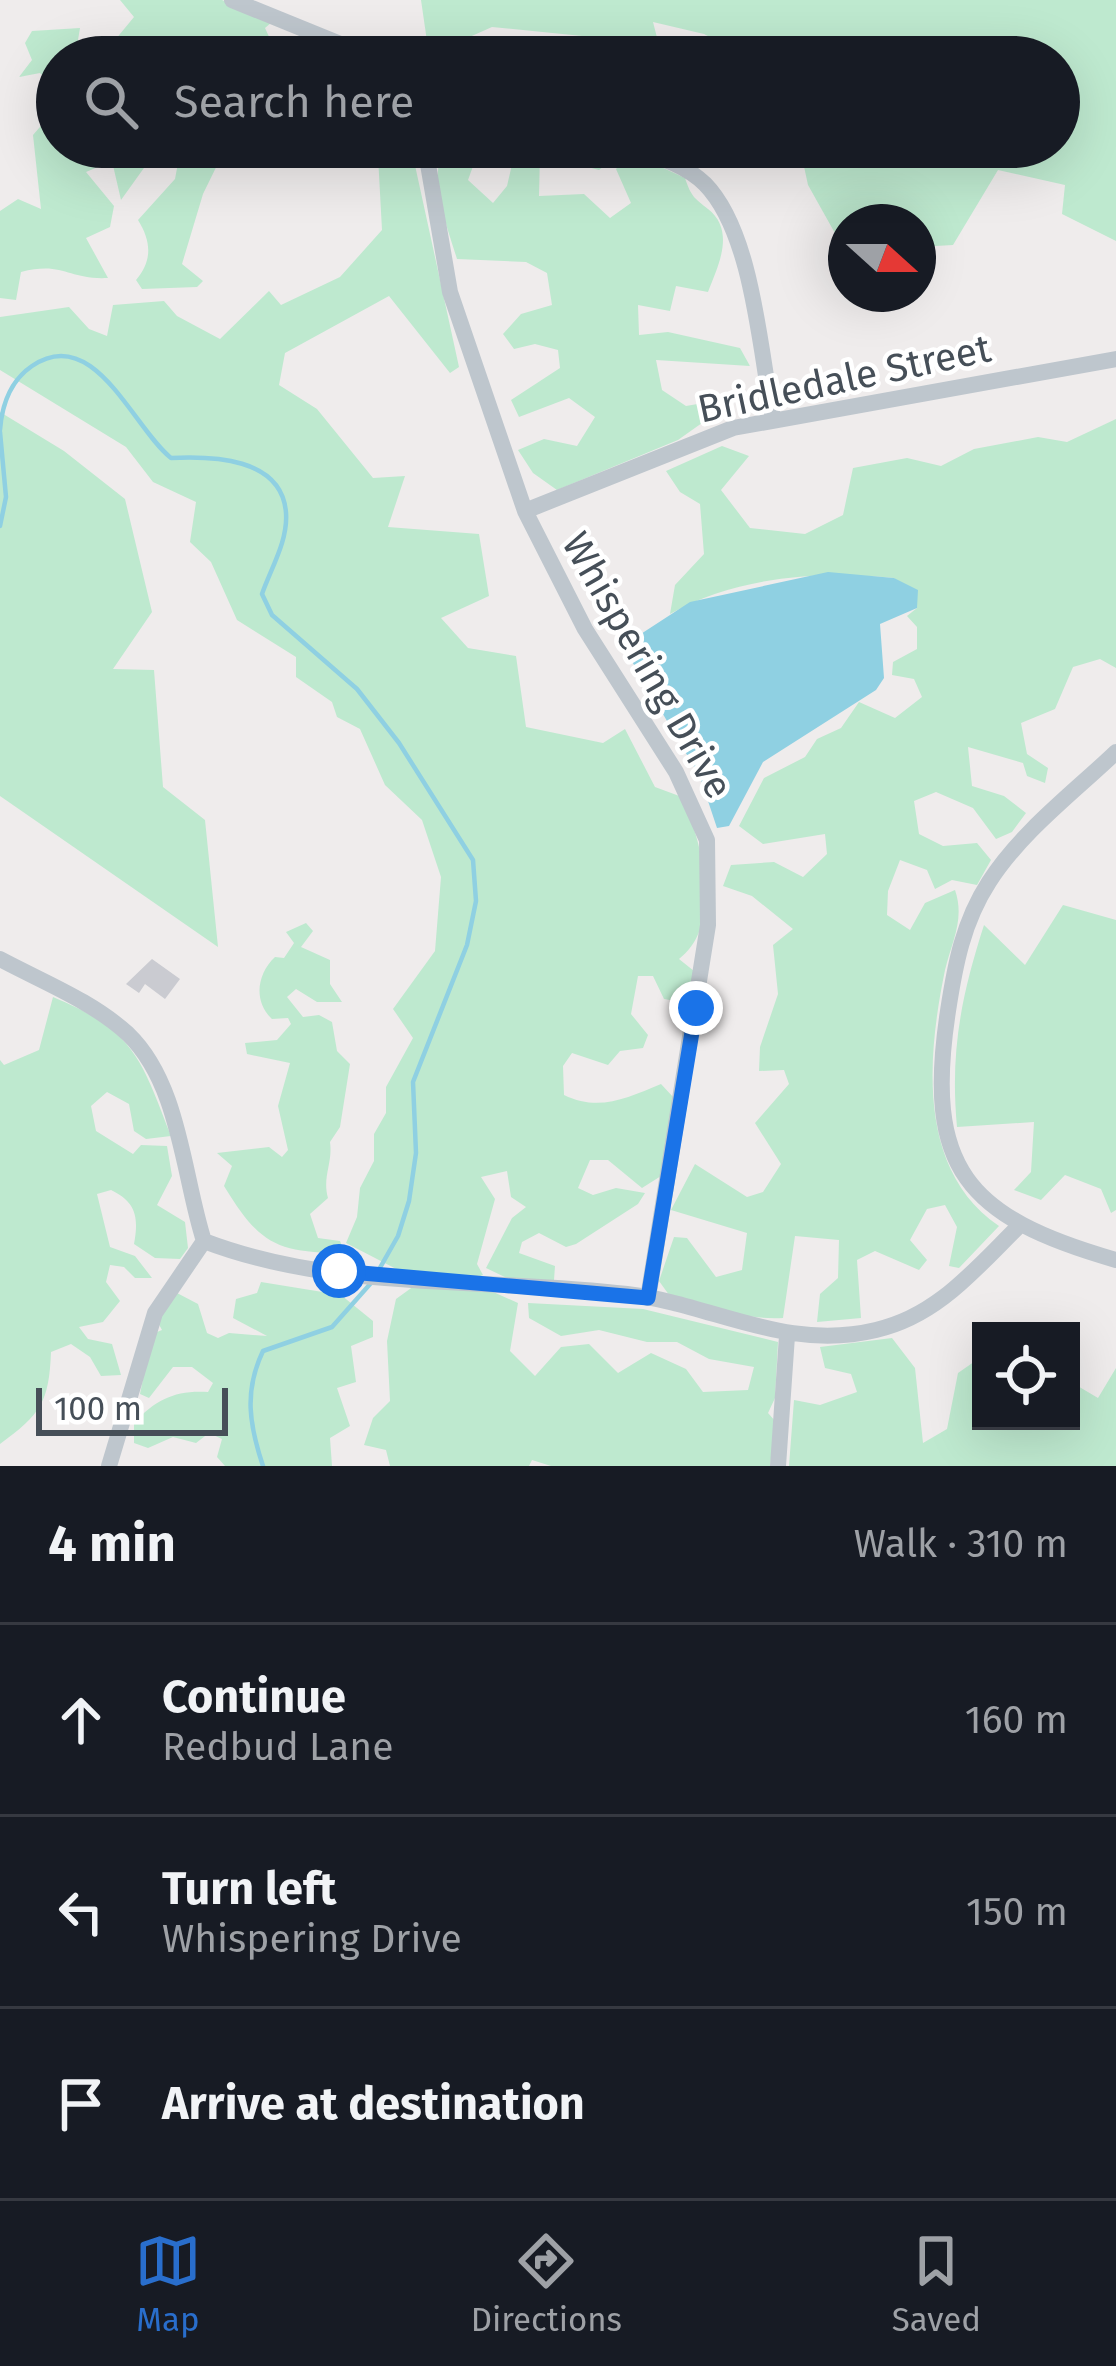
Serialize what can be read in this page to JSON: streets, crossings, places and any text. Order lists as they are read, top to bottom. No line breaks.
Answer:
{"streets":{"street":["Bridledale Street","Whispering Drive"]},"crossings":[["Bridledale Street","Whispering Drive"]],"scale_bar":"100 m","north":"right","page":{"search":"Search here","scale":"100 m","heading":["4 min","Walk · 310 m"],"list":[["Continue","Redbud Lane","160 m"],["Turn left","Whispering Drive","150 m"],"Arrive at destination"],"nav":["Map","Directions","Saved"]}}
